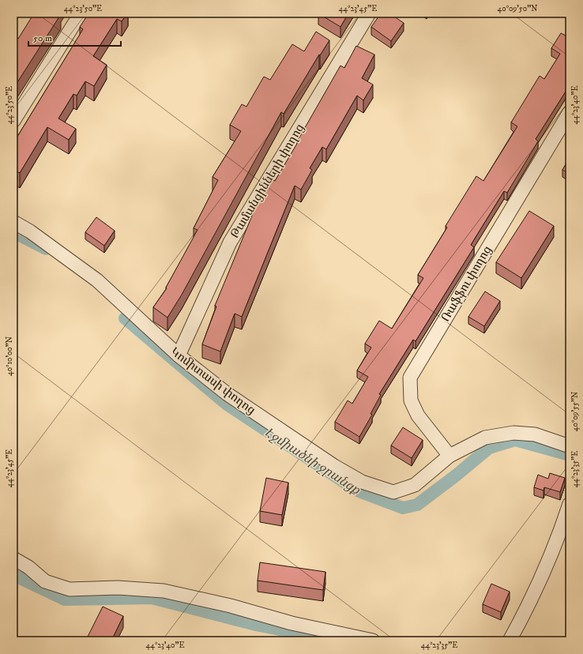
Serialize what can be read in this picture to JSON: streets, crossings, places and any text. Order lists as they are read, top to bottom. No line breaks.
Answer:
{"streets":{"street":["Թամանցինների փողոց","Ռաֆֆու փողոց","Կոմիտասի փողոց"]},"crossings":[["Թամանցինների փողոց","Կոմիտասի փողոց"],["Ռաֆֆու փողոց","Կոմիտասի փողոց"]],"water":["Էջմիածնի ջրանցք"],"scale_bar":"50 m","coordinates":["44°23'50\"E","44°23'45\"E","40°09'50\"N","44°23'40\"E","40°10'00\"N","40°09'55\"N","44°23'35\"E"]}
